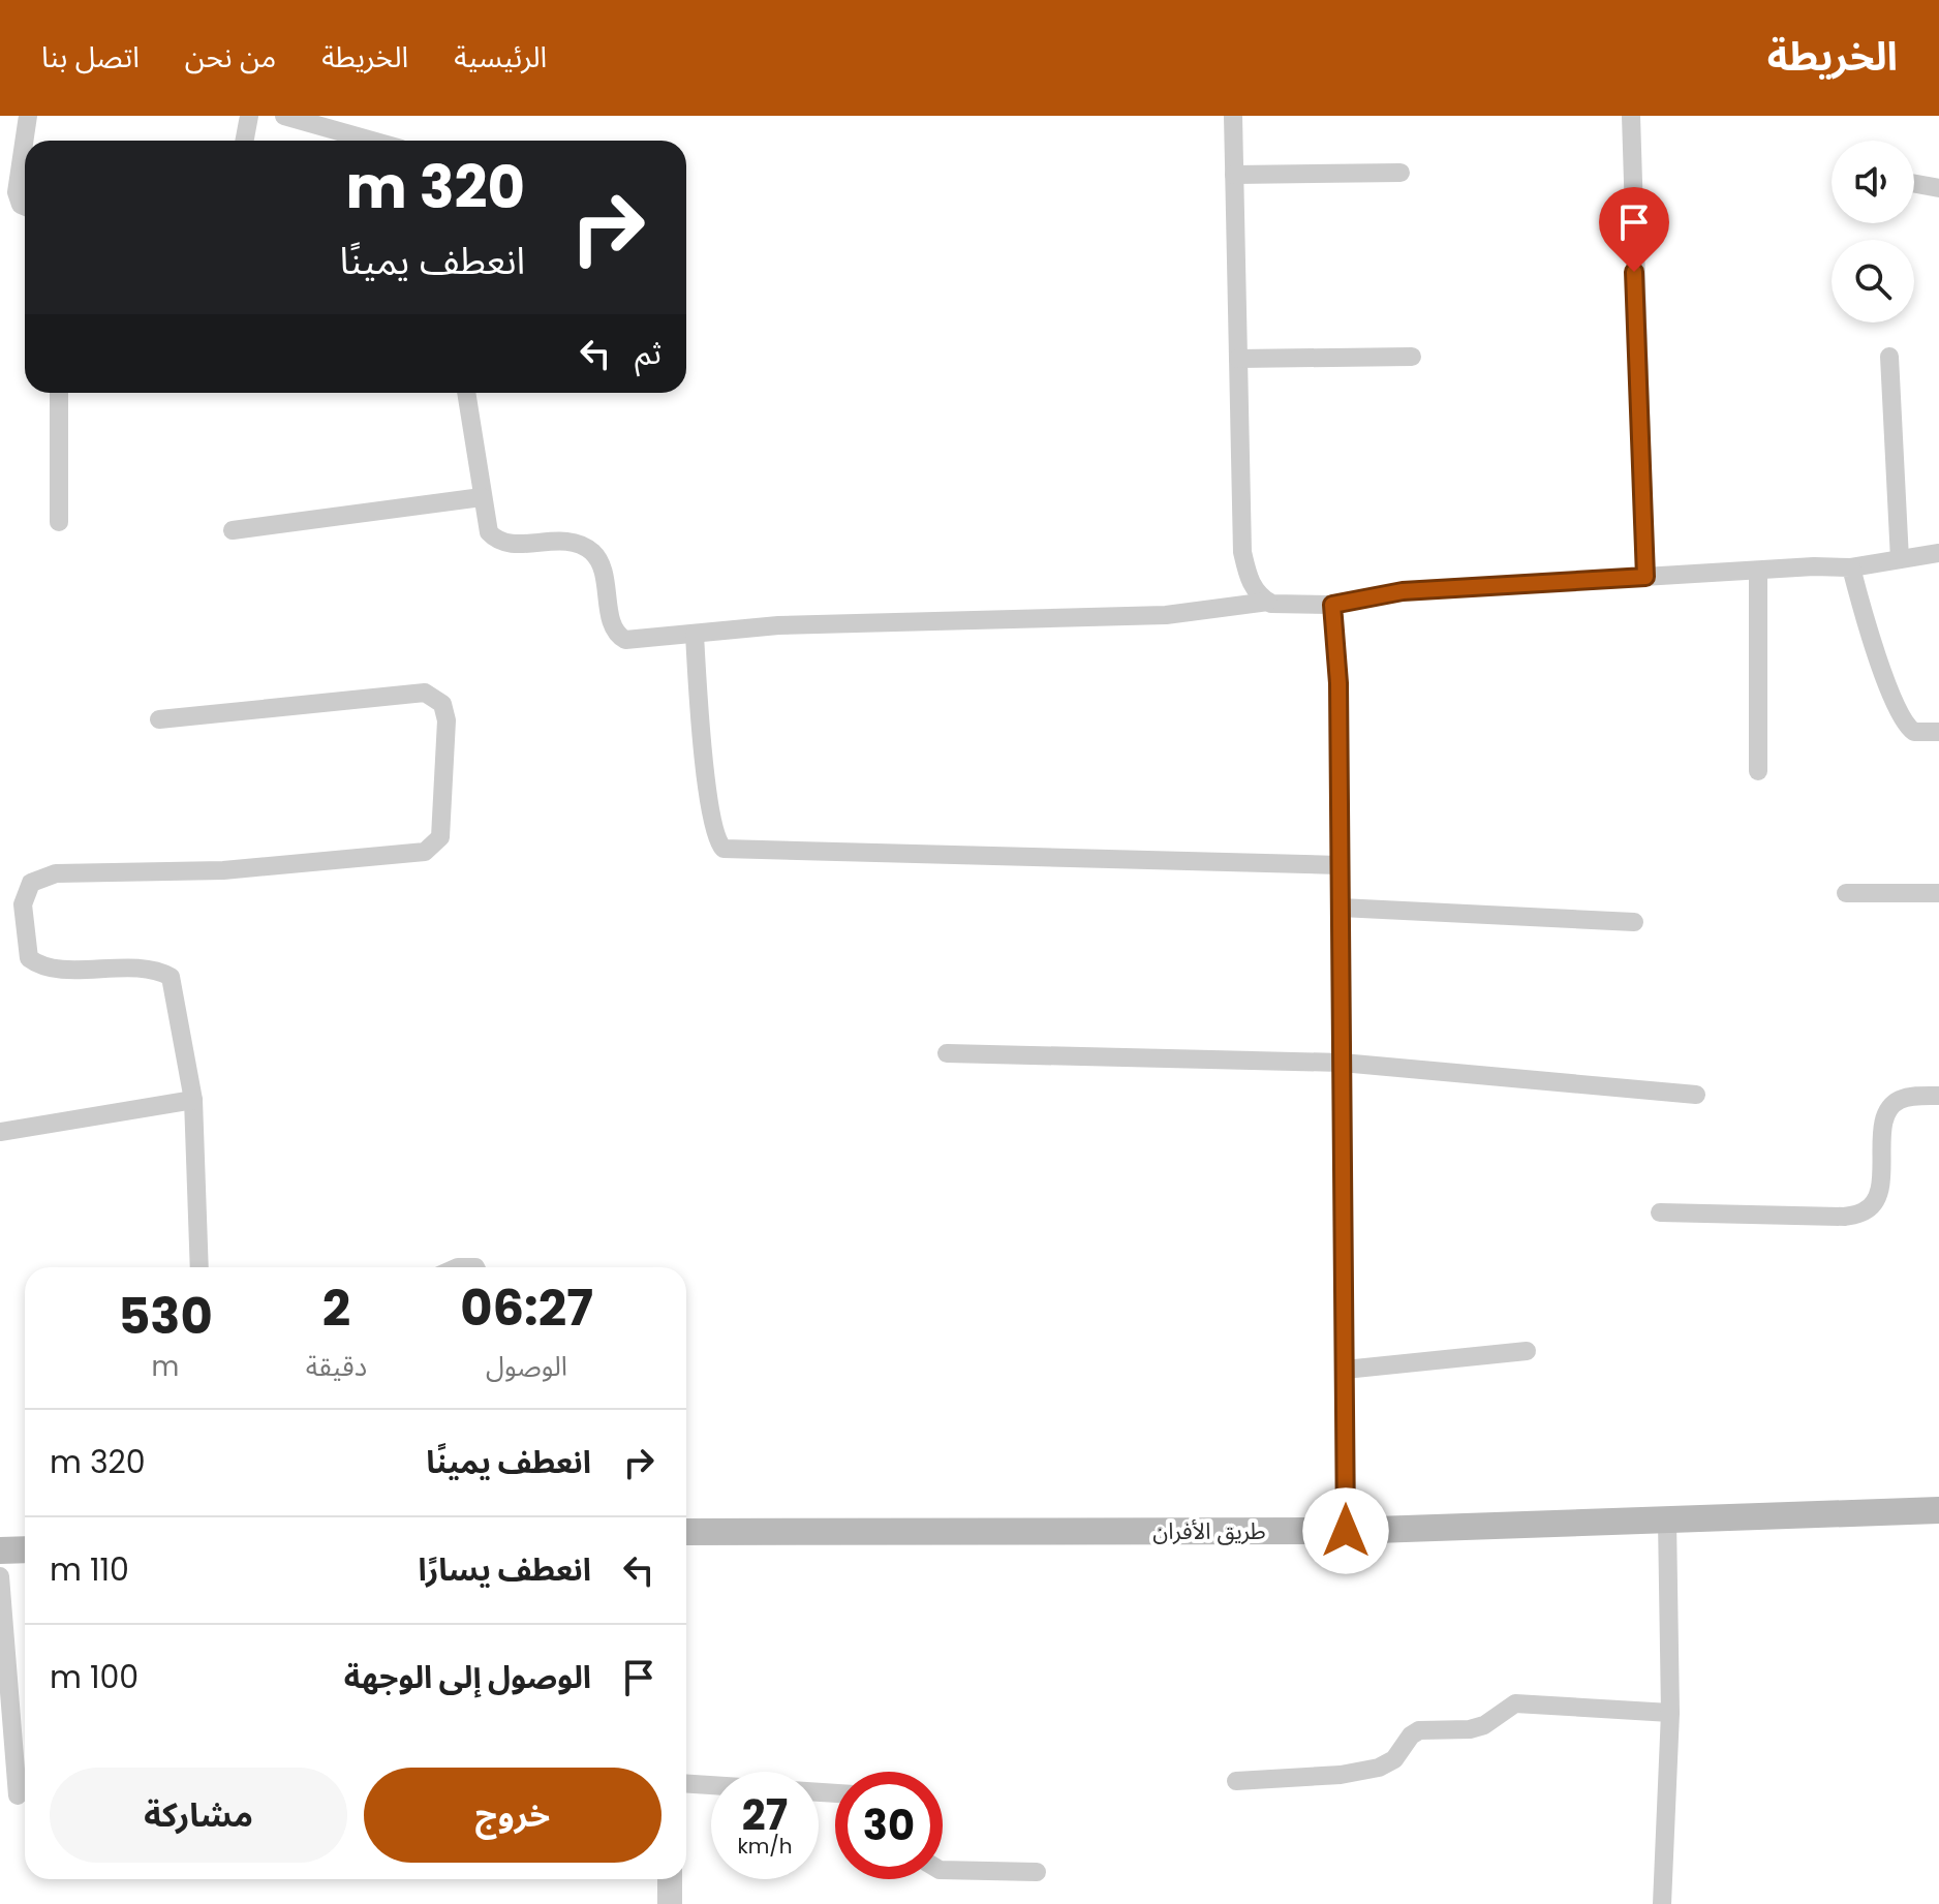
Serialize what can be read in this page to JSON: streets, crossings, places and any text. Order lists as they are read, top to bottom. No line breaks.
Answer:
{"streets":{"main road":["طريق الأفران"]},"page":{"header":"الخريطة","nav":["الرئيسية","الخريطة","من نحن","اتصل بنا"],"turn":["320 m","انعطف يمينًا"],"then":"ثم","eta":["06:27","الوصول","2","دقيقة","530","m"],"list":[{"name":"انعطف يمينًا","value":"320 m"},{"name":"انعطف يسارًا","value":"110 m"},{"name":"الوصول إلى الوجهة","value":"100 m"}],"buttons":["خروج","مشاركة"],"speed":"27 km/h","limit":"30"}}
